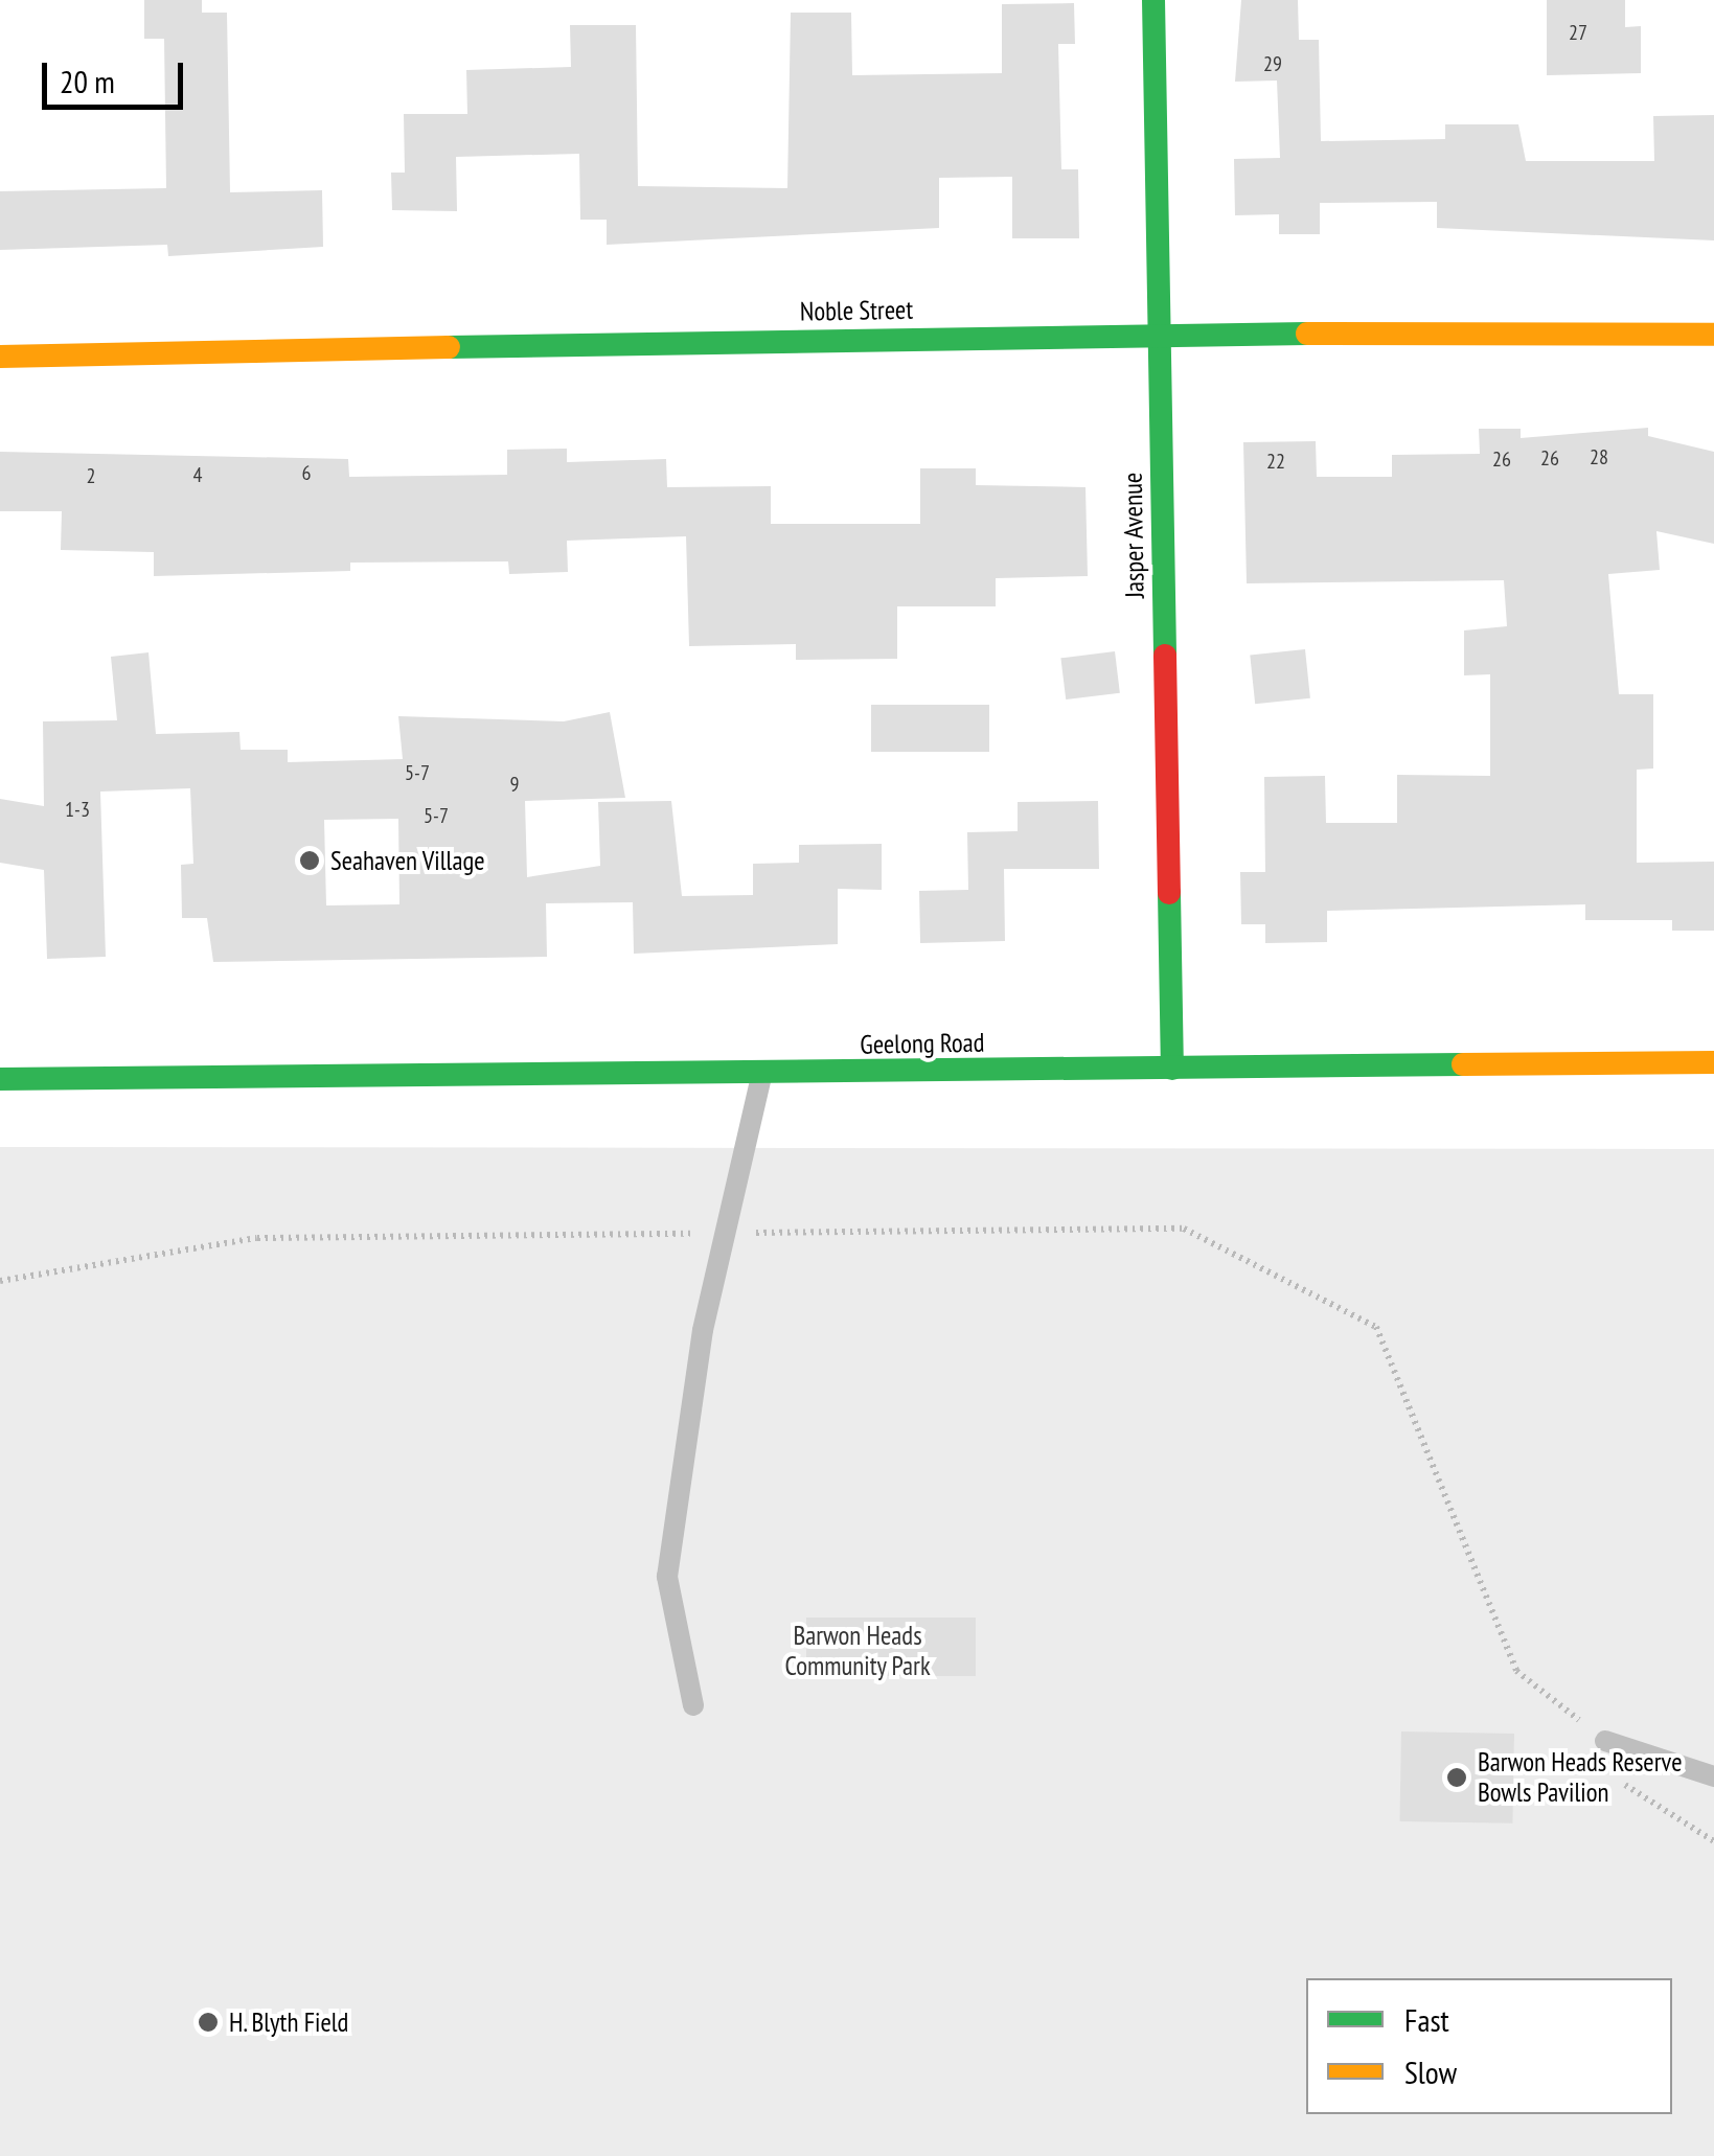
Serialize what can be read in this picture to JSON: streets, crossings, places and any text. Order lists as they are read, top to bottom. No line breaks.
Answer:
{"streets":{"street":["Noble Street","Jasper Avenue","Geelong Road"]},"crossings":[["Noble Street","Jasper Avenue"],["Jasper Avenue","Geelong Road"]],"parks":["Barwon Heads Community Park"],"places":["Seahaven Village","Barwon Heads Reserve Bowls Pavilion","H. Blyth Field"],"house_numbers":["27","29","28","26","26","22","6","4","2","5-7","9","1-3","5-7"],"legend":["Fast","Slow"],"scale_bar":"20 m"}
